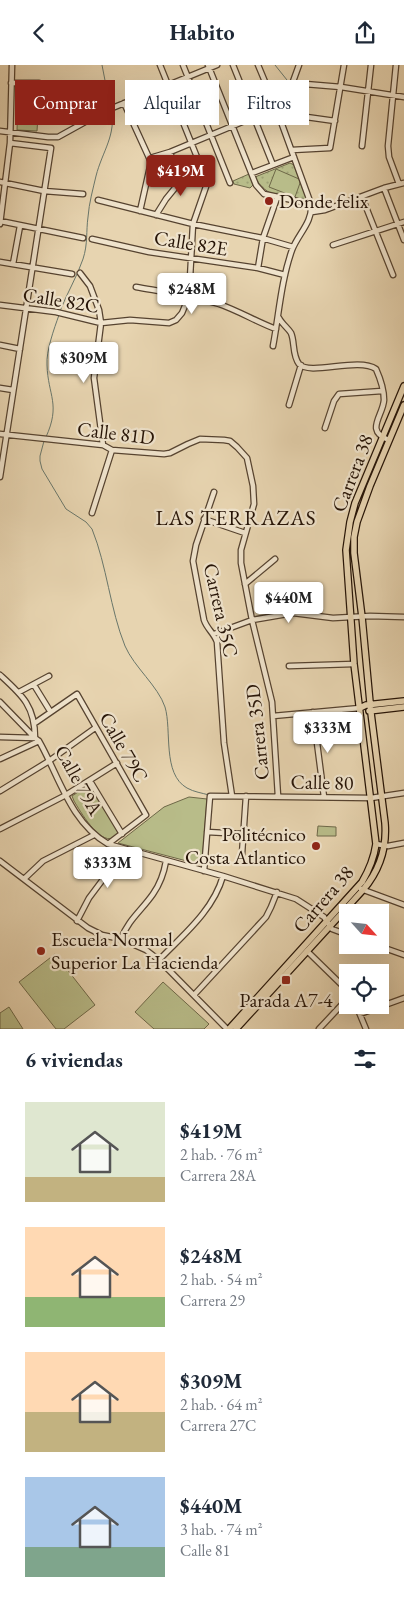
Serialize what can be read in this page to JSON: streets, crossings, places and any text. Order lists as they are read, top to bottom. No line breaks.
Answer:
{"streets":{"main road":["Carrera 38"],"street":["Calle 82E","Calle 82C","Calle 81D","Carrera 35C","Carrera 35D","Calle 79C","Calle 79A","Calle 80"]},"crossings":[["Calle 81D","Carrera 35D"],["Carrera 38","Calle 79A"],["Carrera 38","Calle 80"],["Carrera 35C","Calle 80"],["Carrera 35D","Calle 80"]],"districts":["LAS TERRAZAS"],"places":{"other":["Donde felix","Politécnico Costa Atlantico","Escuela Normal Superior La Hacienda"],"transit":["Parada A7-4"]},"north":"bottom right","page":{"header":"Habito","chip":["Comprar","Alquilar","Filtros"],"price":["$419M","$248M","$309M","$440M","$333M","$333M"],"heading":"6 viviendas","list":[{"name":"$419M","note":"2 hab. · 76 m² · Carrera 28A"},{"name":"$248M","note":"2 hab. · 54 m² · Carrera 29"},{"name":"$309M","note":"2 hab. · 64 m² · Carrera 27C"},{"name":"$440M","note":"3 hab. · 74 m² · Calle 81"}]}}
